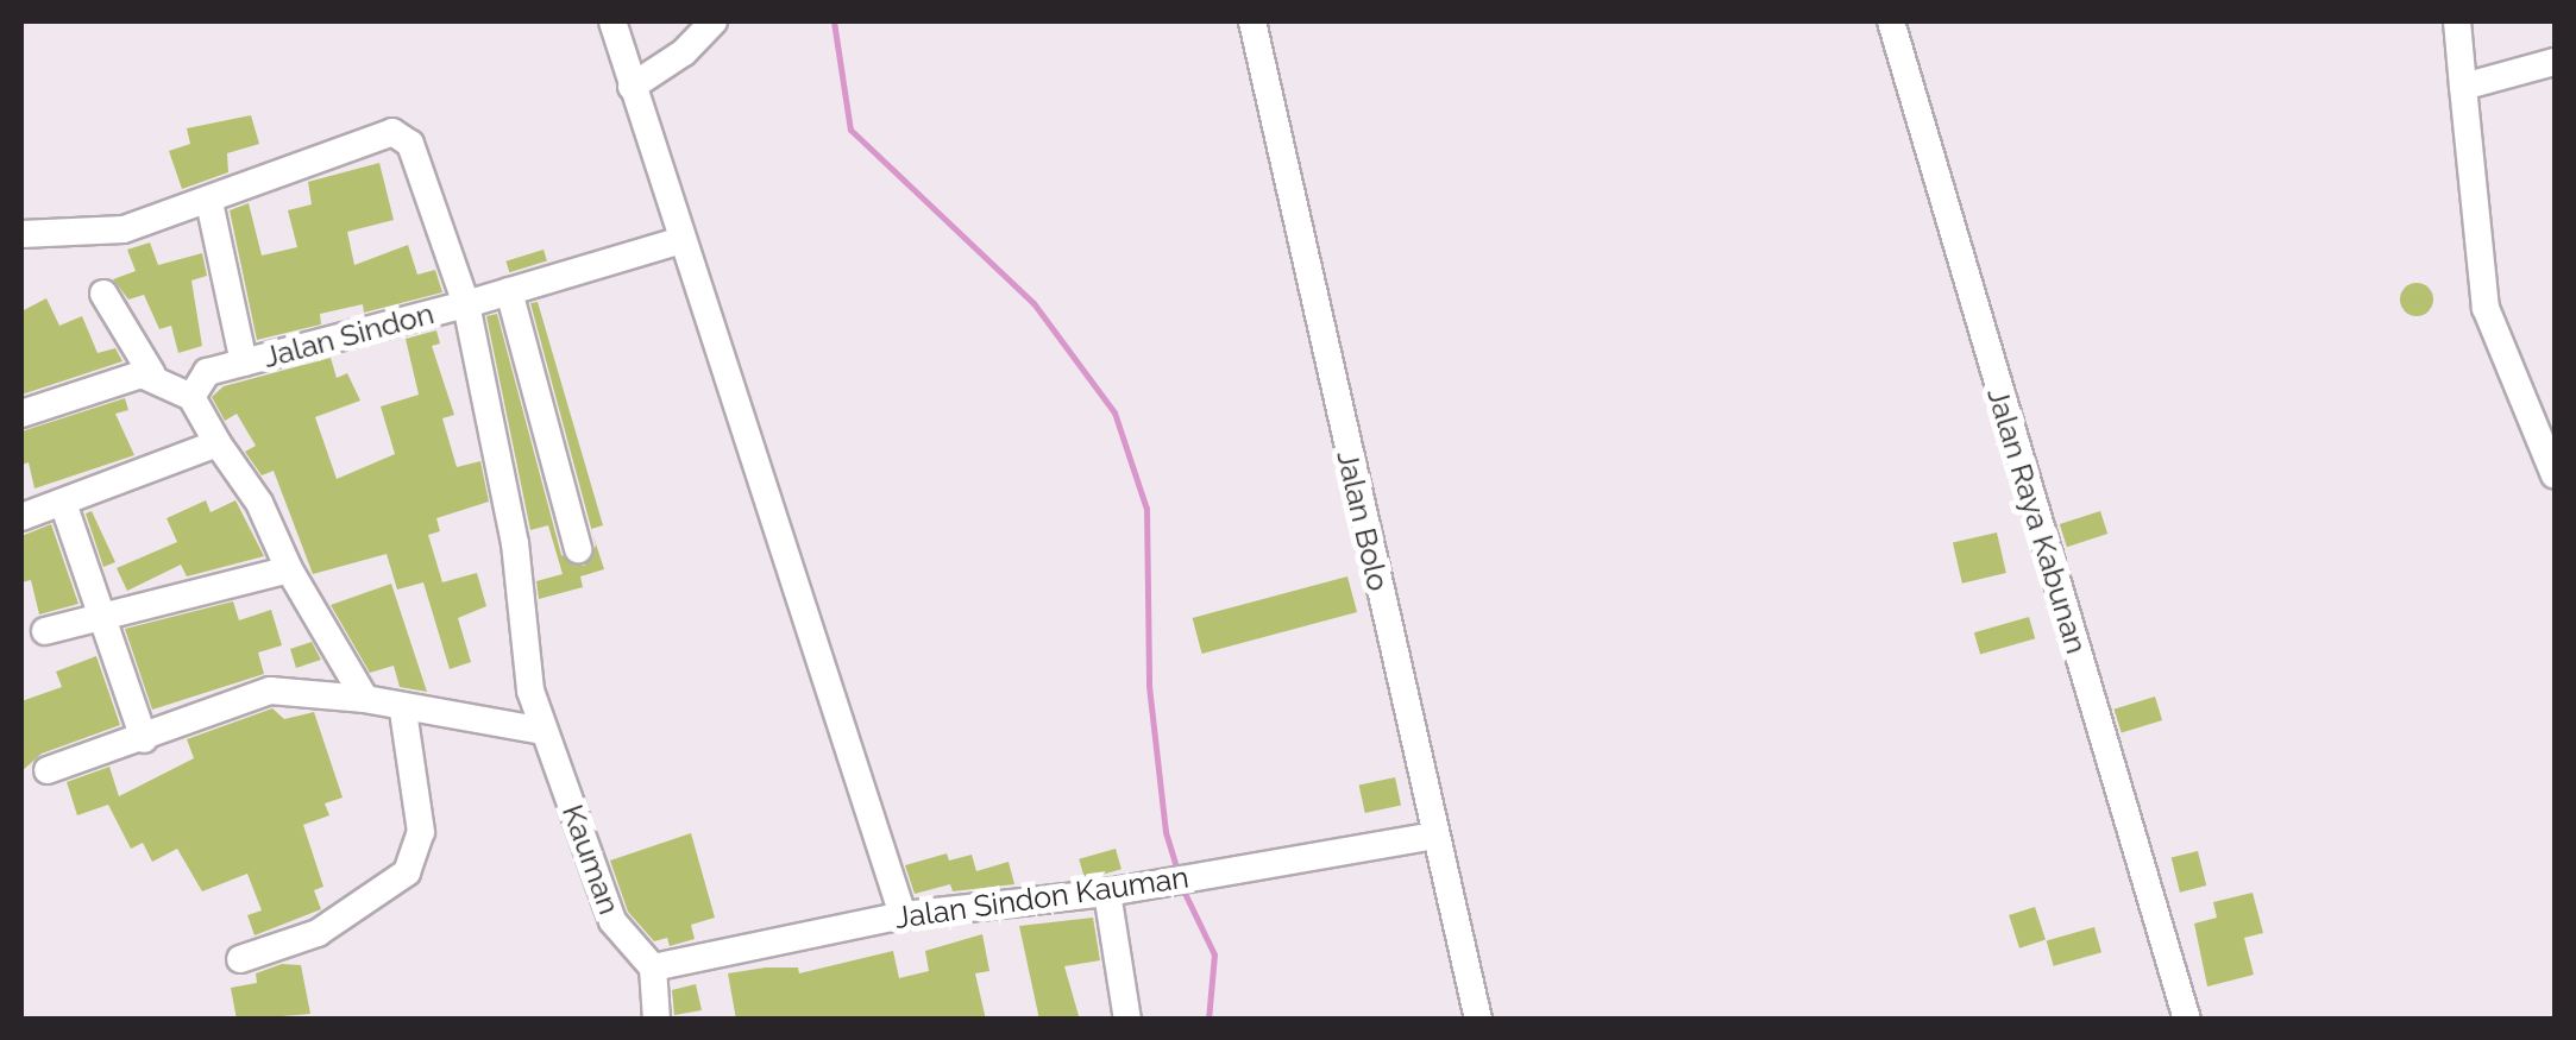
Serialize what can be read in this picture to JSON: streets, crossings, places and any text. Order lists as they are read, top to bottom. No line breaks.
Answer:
{"streets":{"street":["Jalan Sindon","Jalan Bolo","Jalan Raya Kabunan","Kauman","Jalan Sindon Kauman"]},"crossings":[["Jalan Sindon","Kauman"],["Jalan Bolo","Jalan Sindon Kauman"],["Kauman","Jalan Sindon Kauman"]]}
